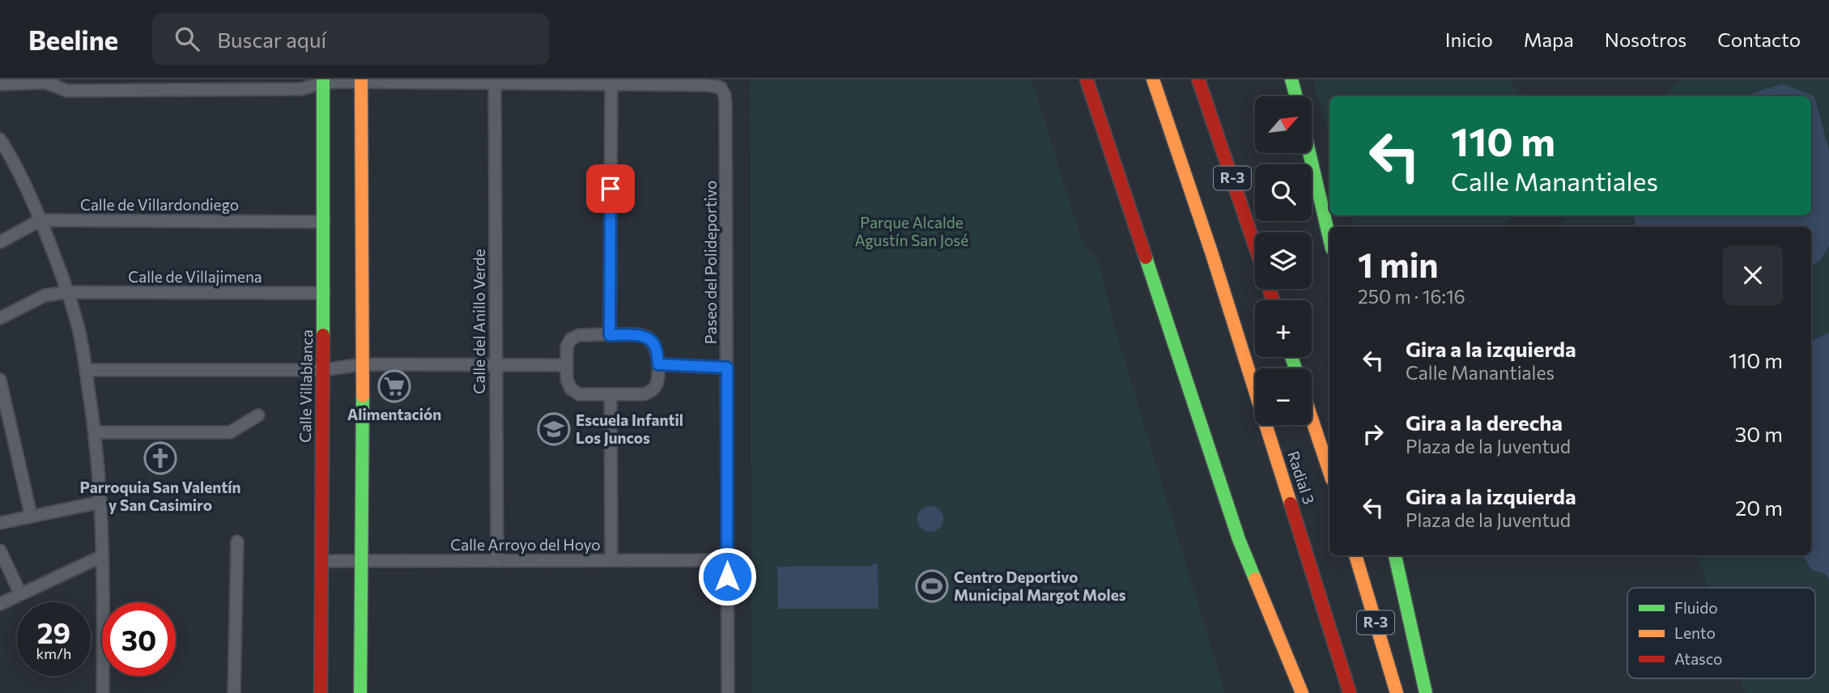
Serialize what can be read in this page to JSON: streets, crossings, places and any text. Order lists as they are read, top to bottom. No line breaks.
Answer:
{"streets":{"main road":["R-3","Calle Villablanca","Radial 3"],"street":["Calle de Villardondiego","Paseo del Polideportivo","Calle de Villajimena","Calle del Anillo Verde","Calle Arroyo del Hoyo"]},"crossings":[["Calle de Villardondiego","Calle Villablanca"],["Paseo del Polideportivo","Calle Arroyo del Hoyo"],["Calle de Villajimena","Calle Villablanca"],["Calle del Anillo Verde","Calle Arroyo del Hoyo"],["Calle Villablanca","Calle Arroyo del Hoyo"]],"parks":["Parque Alcalde Agustín San José"],"places":{"supermarket":["Alimentación"],"school or university":["Escuela Infantil Los Juncos"],"church":["Parroquia San Valentín y San Casimiro"],"sports":["Centro Deportivo Municipal Margot Moles"]},"legend":["Fluido","Lento","Atasco"],"north":"top right","page":{"header":"Beeline","search":"Buscar aquí","nav":["Inicio","Mapa","Nosotros","Contacto"],"map_buttons":["+","−"],"turn":["110 m","Calle Manantiales"],"heading":["1 min","250 m · 16:16"],"list":[{"name":"Gira a la izquierda","note":"Calle Manantiales","value":"110 m"},{"name":"Gira a la derecha","note":"Plaza de la Juventud","value":"30 m"},{"name":"Gira a la izquierda","note":"Plaza de la Juventud","value":"20 m"}],"speed":"29 km/h","limit":"30"}}
